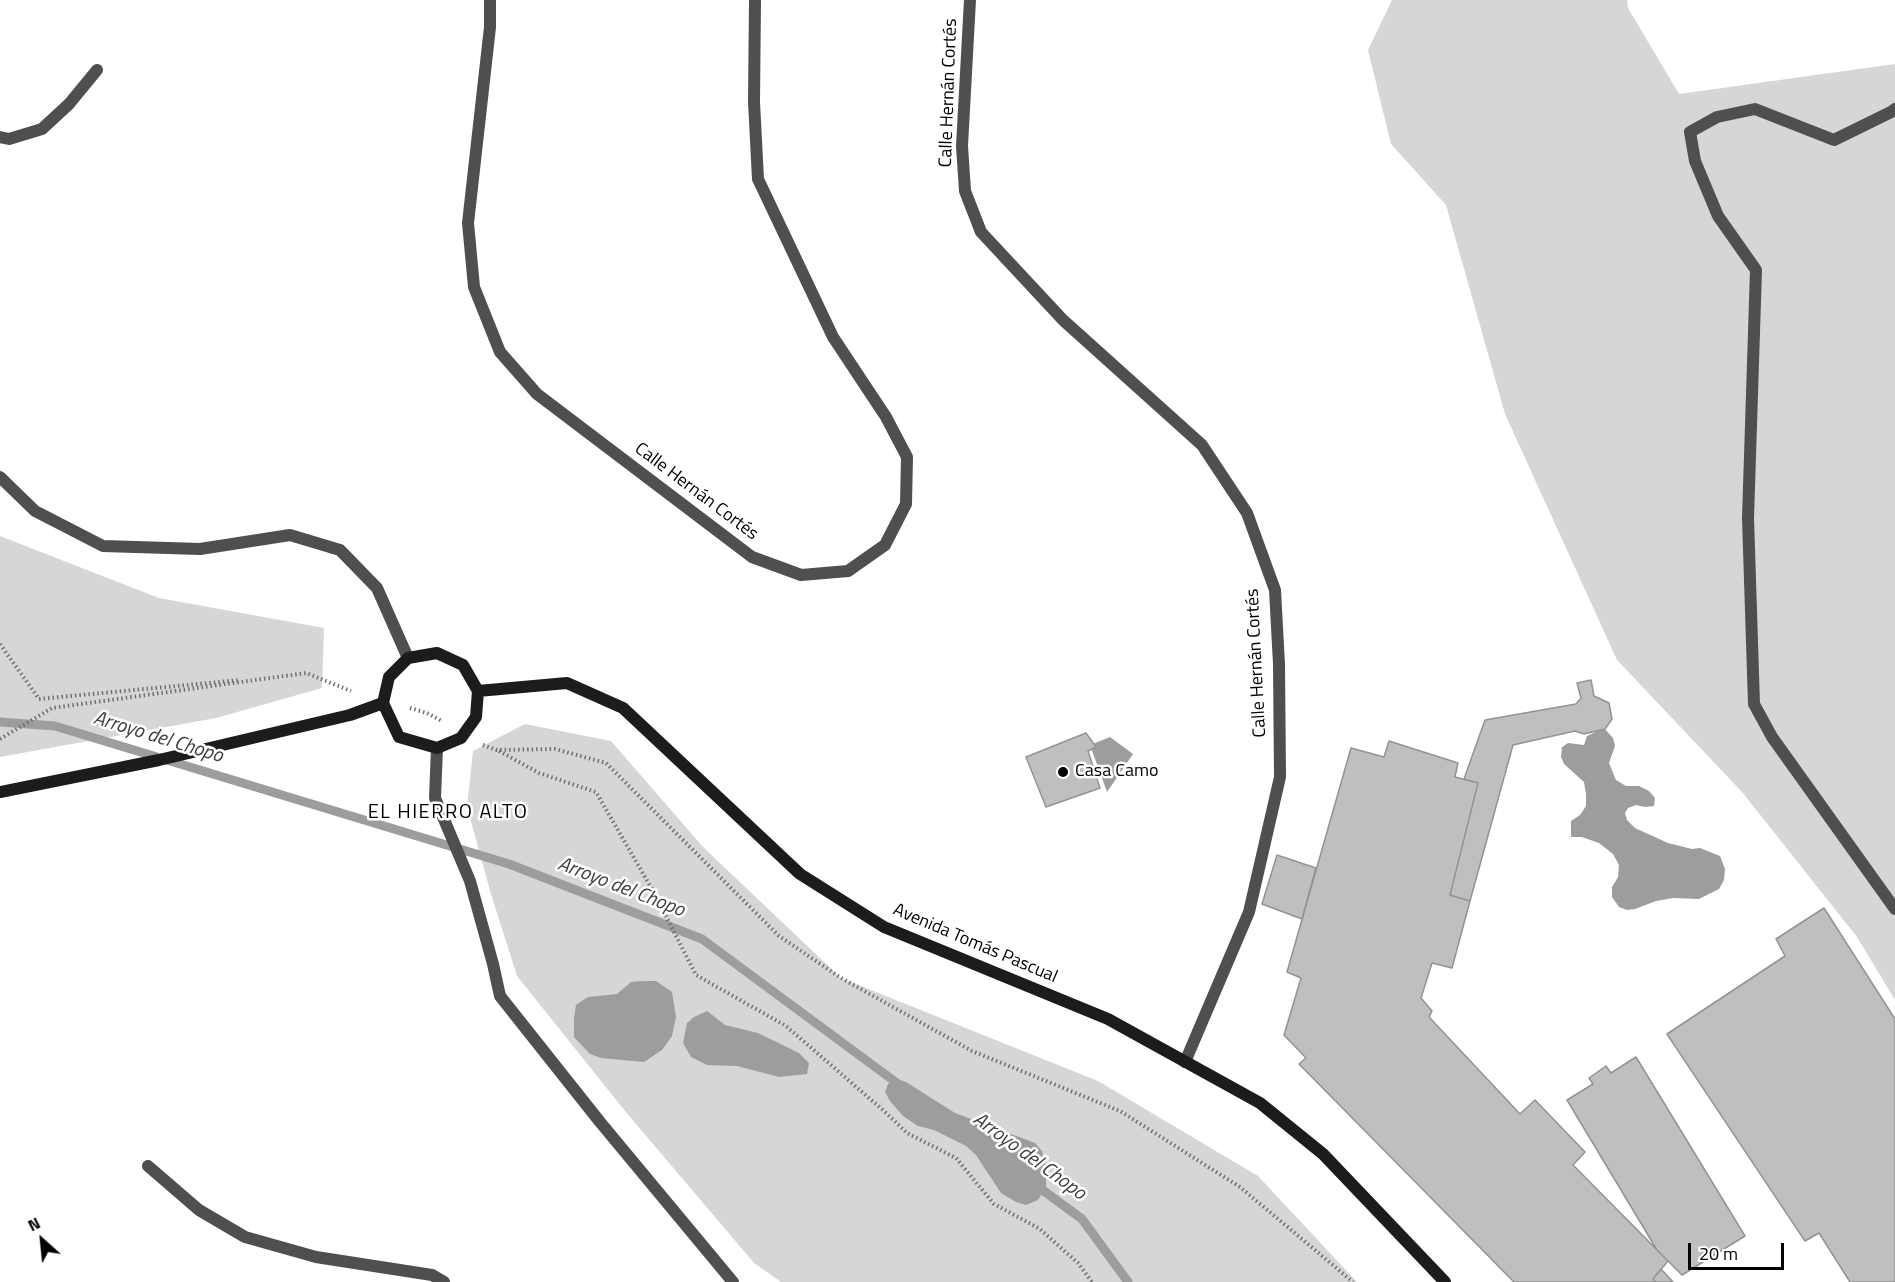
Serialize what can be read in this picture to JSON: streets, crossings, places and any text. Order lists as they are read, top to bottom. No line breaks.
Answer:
{"streets":{"street":["Calle Hernán Cortés","Avenida Tomás Pascual"]},"crossings":[["Calle Hernán Cortés","Avenida Tomás Pascual"]],"districts":["EL HIERRO ALTO"],"water":["Arroyo del Chopo"],"places":["Casa Camo"],"scale_bar":"20 m","north":"top left"}
